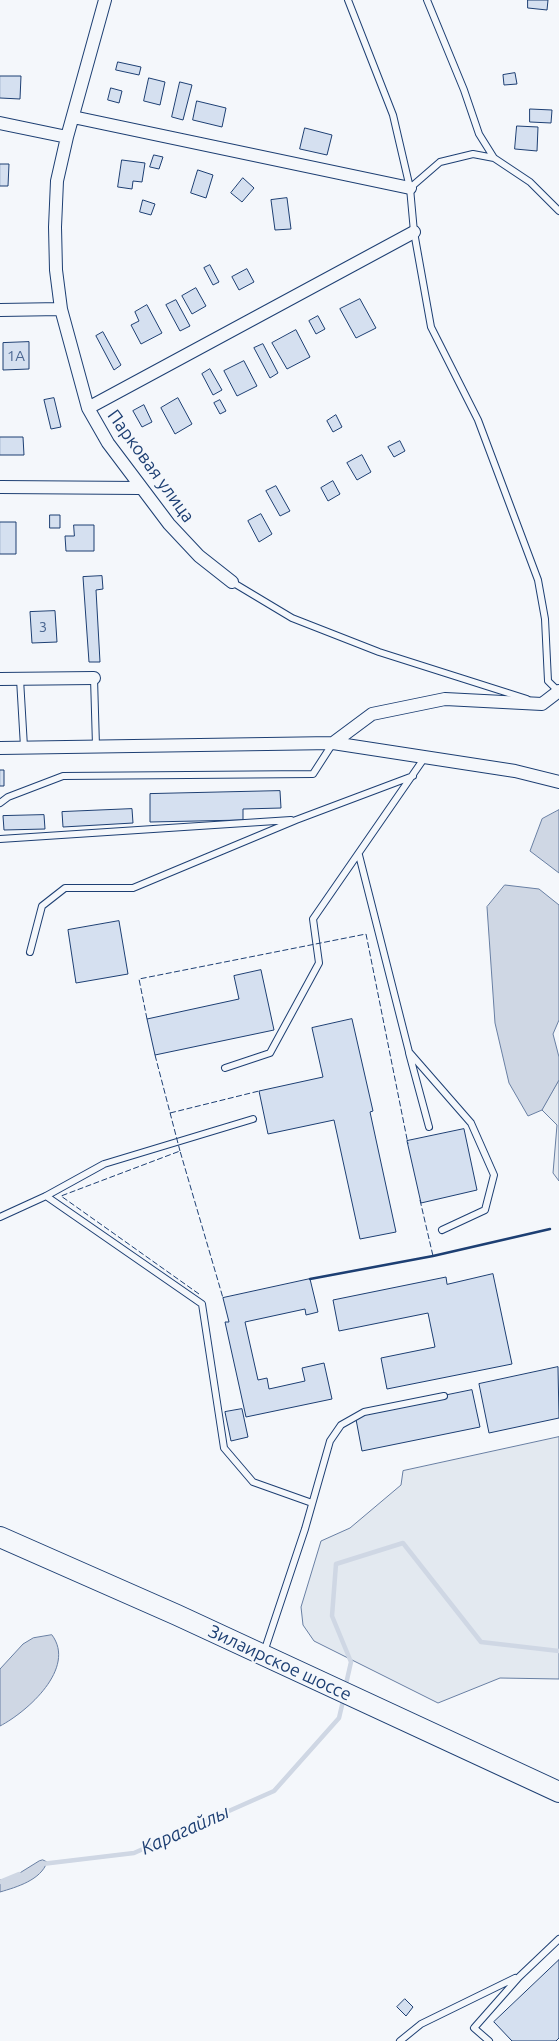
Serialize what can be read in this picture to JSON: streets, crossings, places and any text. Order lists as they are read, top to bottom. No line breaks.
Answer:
{"streets":{"main road":["Зилаирское шоссе"],"street":["Парковая улица"]},"water":["Карагайлы"],"house_numbers":["1А","3"]}
